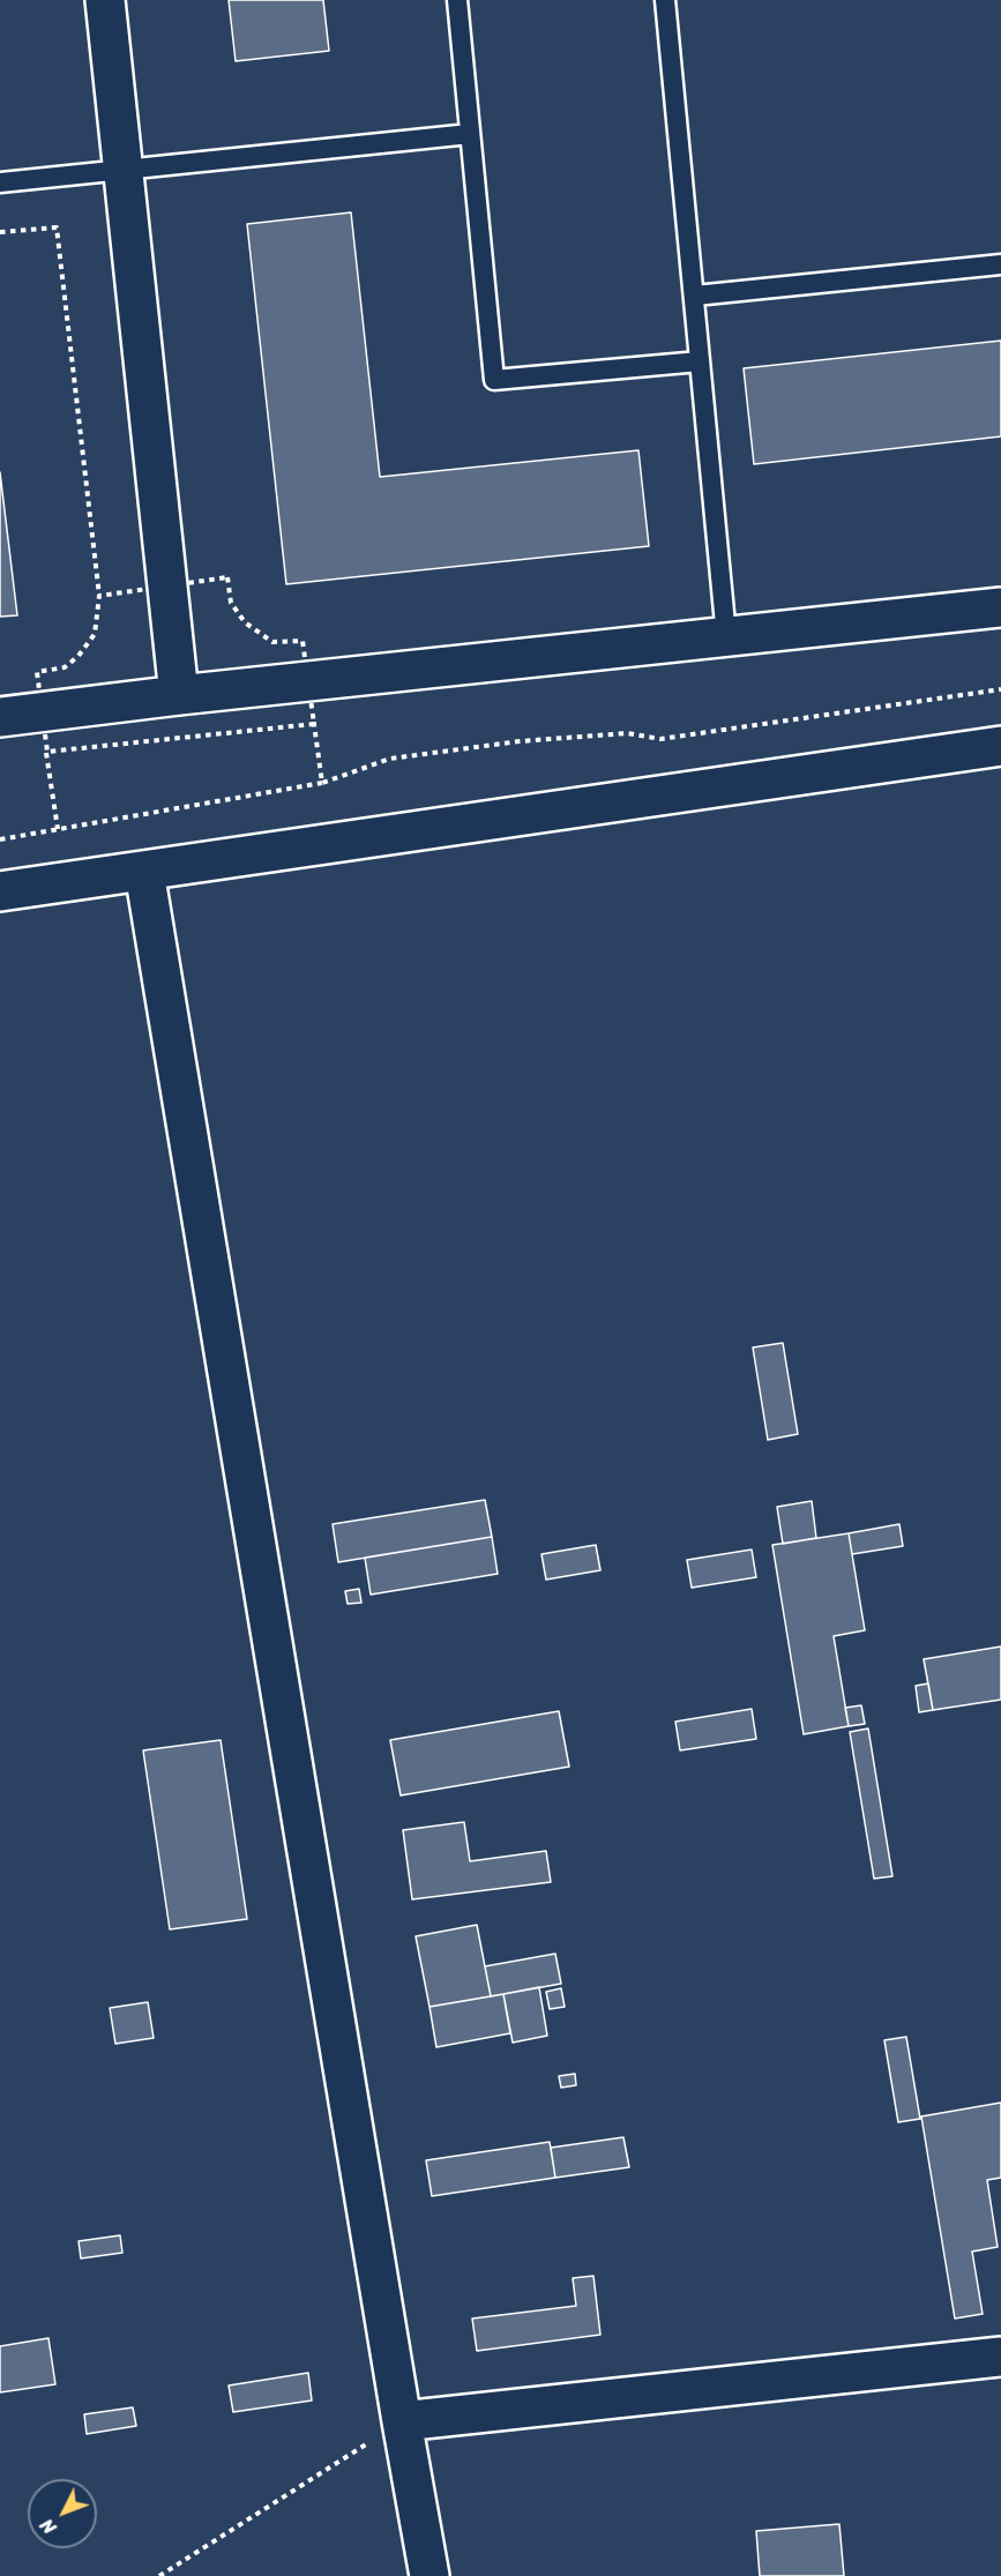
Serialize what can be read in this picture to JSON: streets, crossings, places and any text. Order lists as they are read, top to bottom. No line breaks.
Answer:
{"north":"bottom left"}
